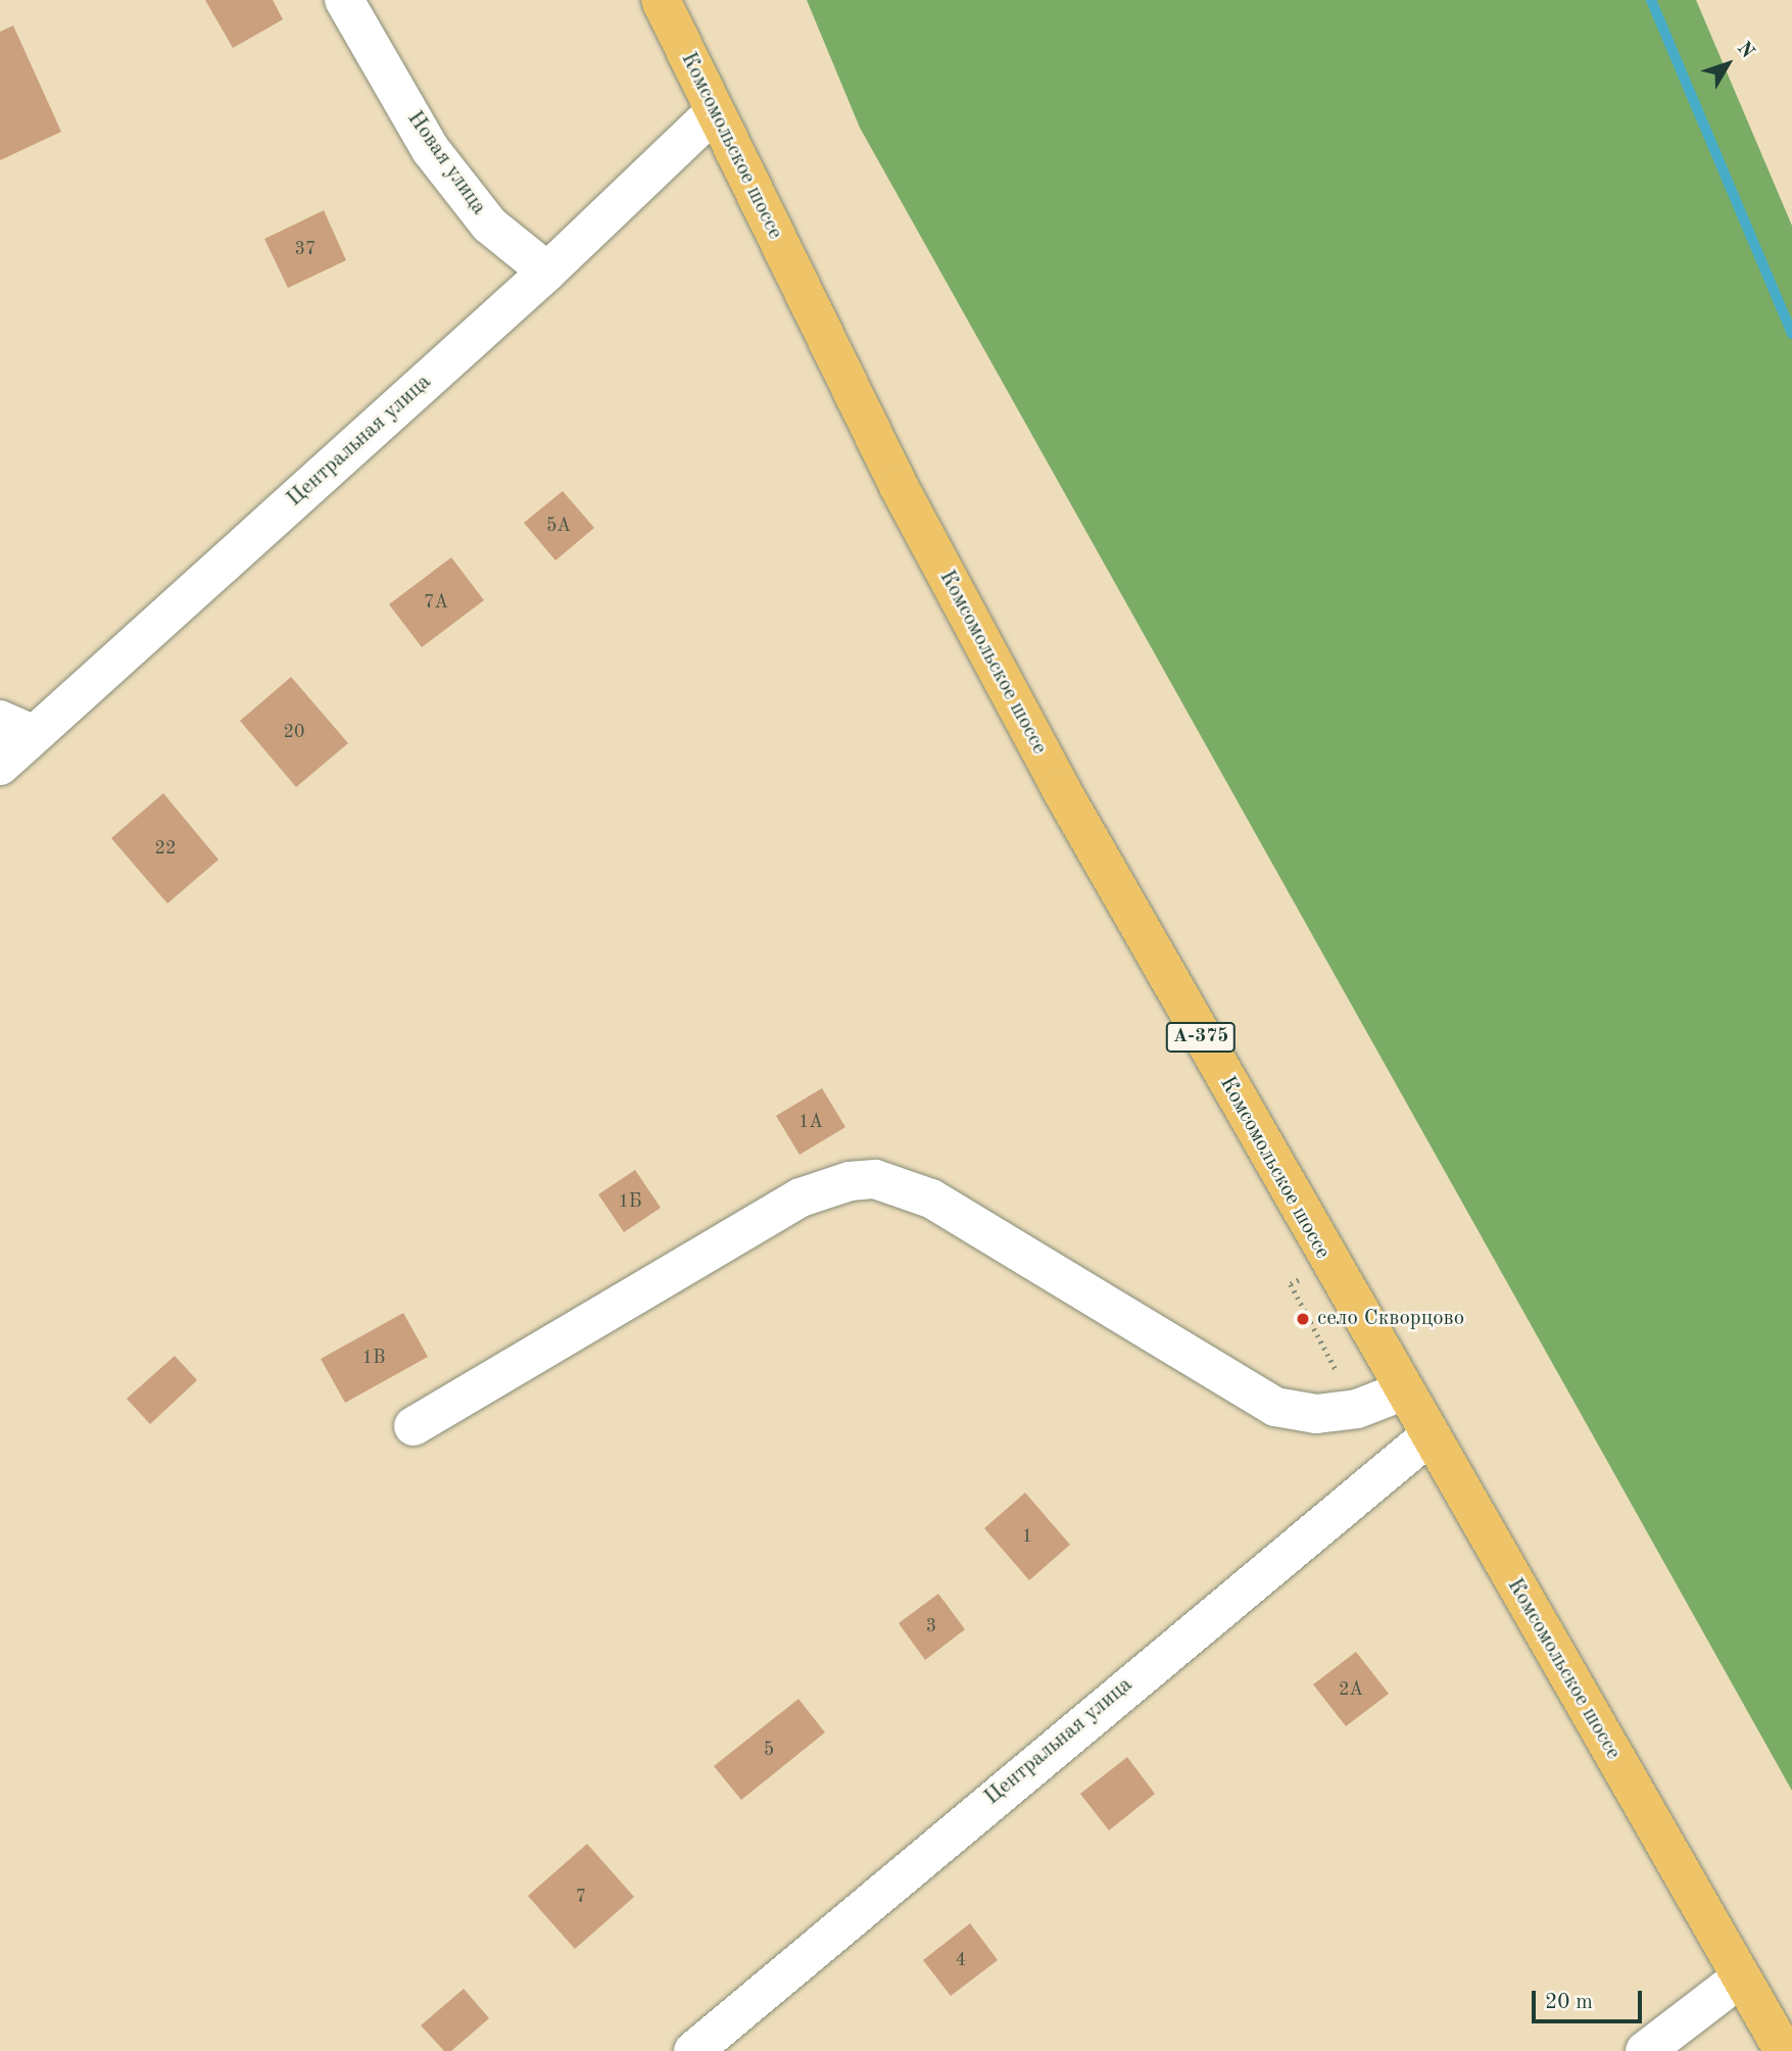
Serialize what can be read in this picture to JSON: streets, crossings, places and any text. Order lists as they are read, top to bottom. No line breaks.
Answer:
{"streets":{"highway":["Комсомольское шоссе","А-375"],"street":["Новая улица","Центральная улица"]},"crossings":[["Комсомольское шоссе","Центральная улица"],["Новая улица","Центральная улица"]],"places":["село Скворцово"],"house_numbers":["37","5А","7А","20","22","1А","1Б","1В","1","3","2А","5","7","4"],"scale_bar":"20 m","north":"top right"}
